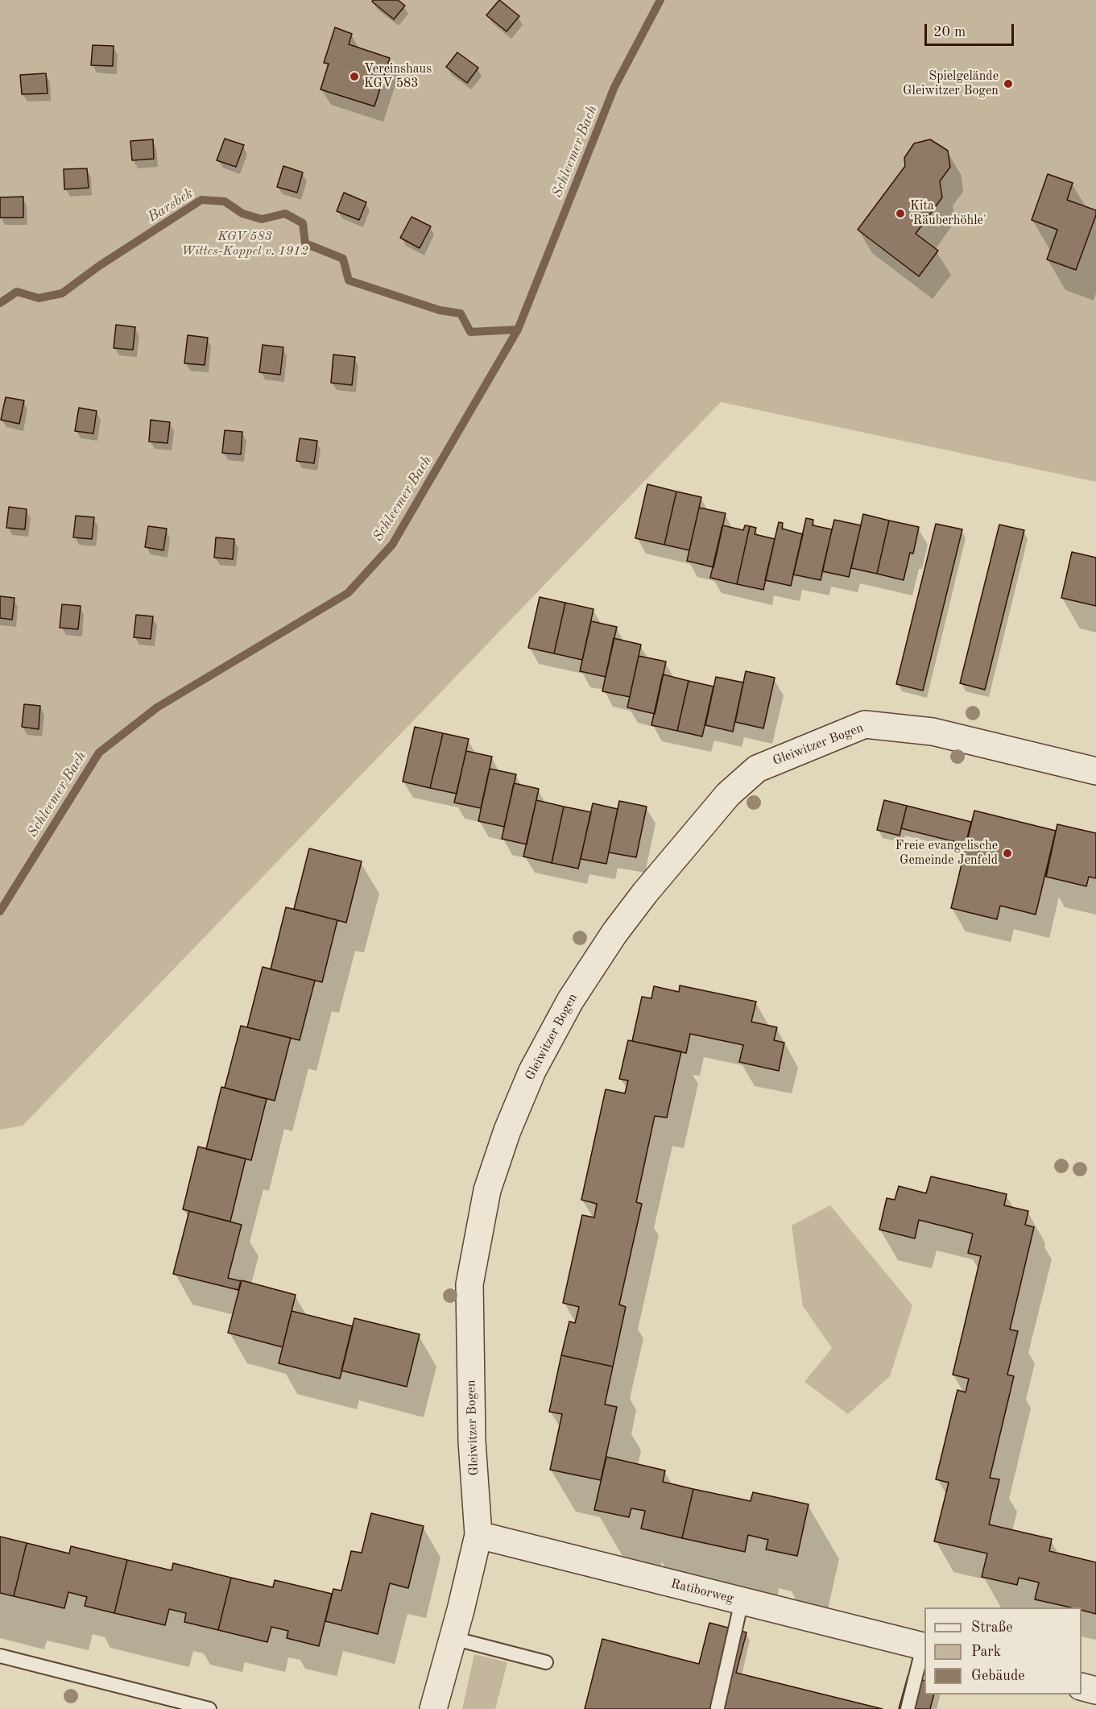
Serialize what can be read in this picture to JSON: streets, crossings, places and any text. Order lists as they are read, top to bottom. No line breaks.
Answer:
{"streets":{"street":["Gleiwitzer Bogen","Ratiborweg"]},"crossings":[["Gleiwitzer Bogen","Ratiborweg"]],"water":["Schleemer Bach","Barsbek"],"parks":["KGV 583 Wittes-Koppel v. 1912"],"places":["Vereinshaus KGV 583","Spielgelände Gleiwitzer Bogen","Kita 'Räuberhöhle'","Freie evangelische Gemeinde Jenfeld"],"legend":["Straße","Park","Gebäude"],"scale_bar":"20 m"}
